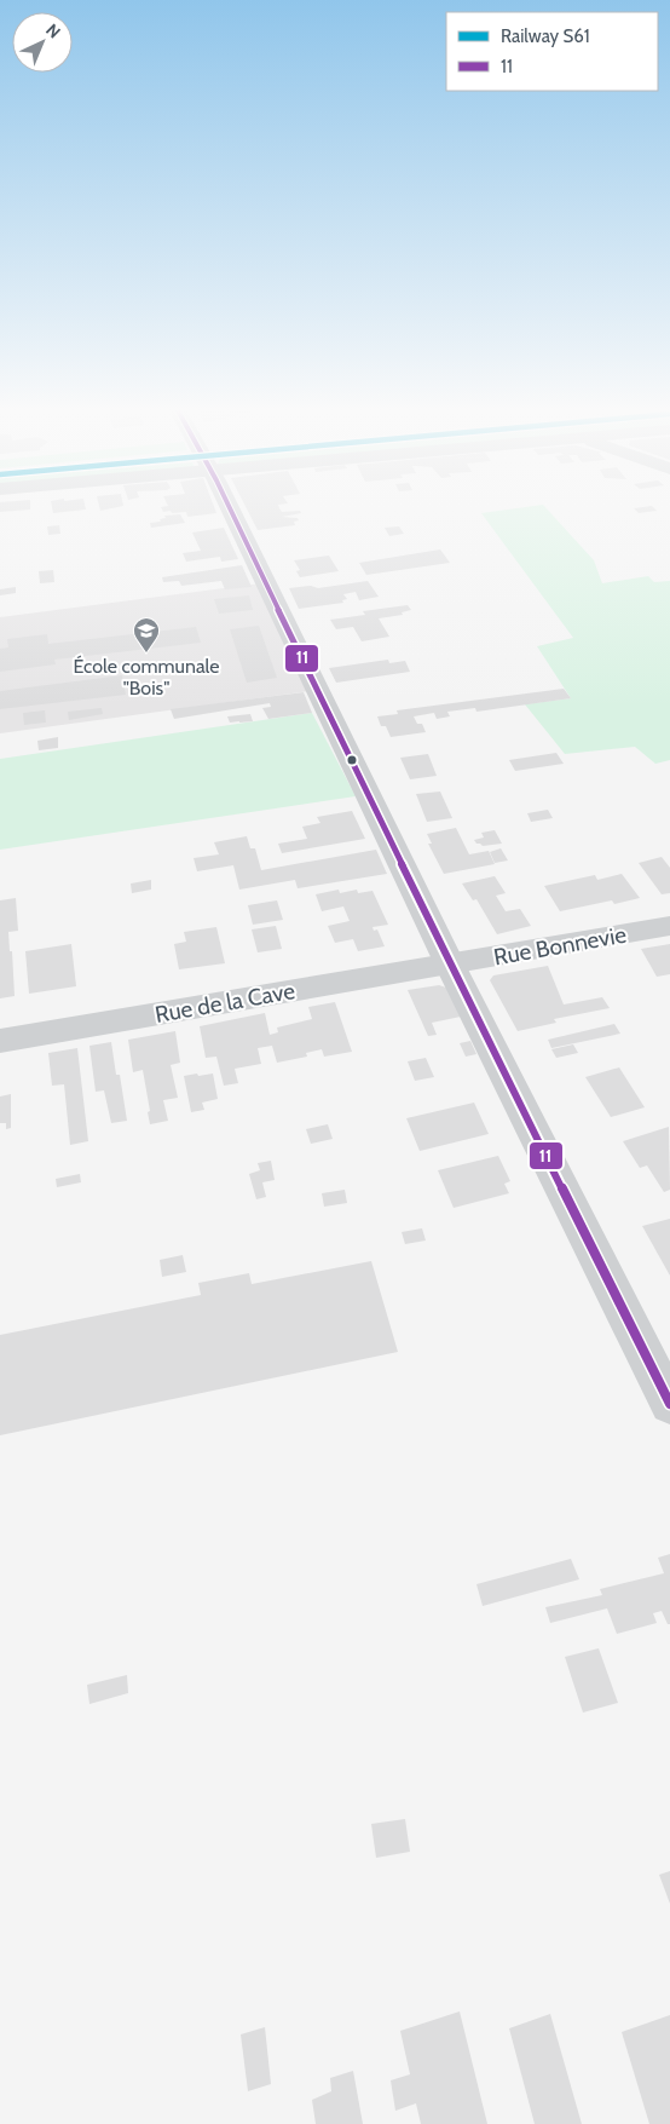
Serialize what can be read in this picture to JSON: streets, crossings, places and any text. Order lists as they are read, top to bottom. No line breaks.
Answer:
{"streets":{"street":["Rue Bonnevie","Rue de la Cave"]},"crossings":[["Rue Bonnevie","Rue de la Cave"]],"places":{"school or university":["École communale \"Bois\""]},"lines":["transit line 11"],"legend":["Railway S61","11"],"north":"top right"}
